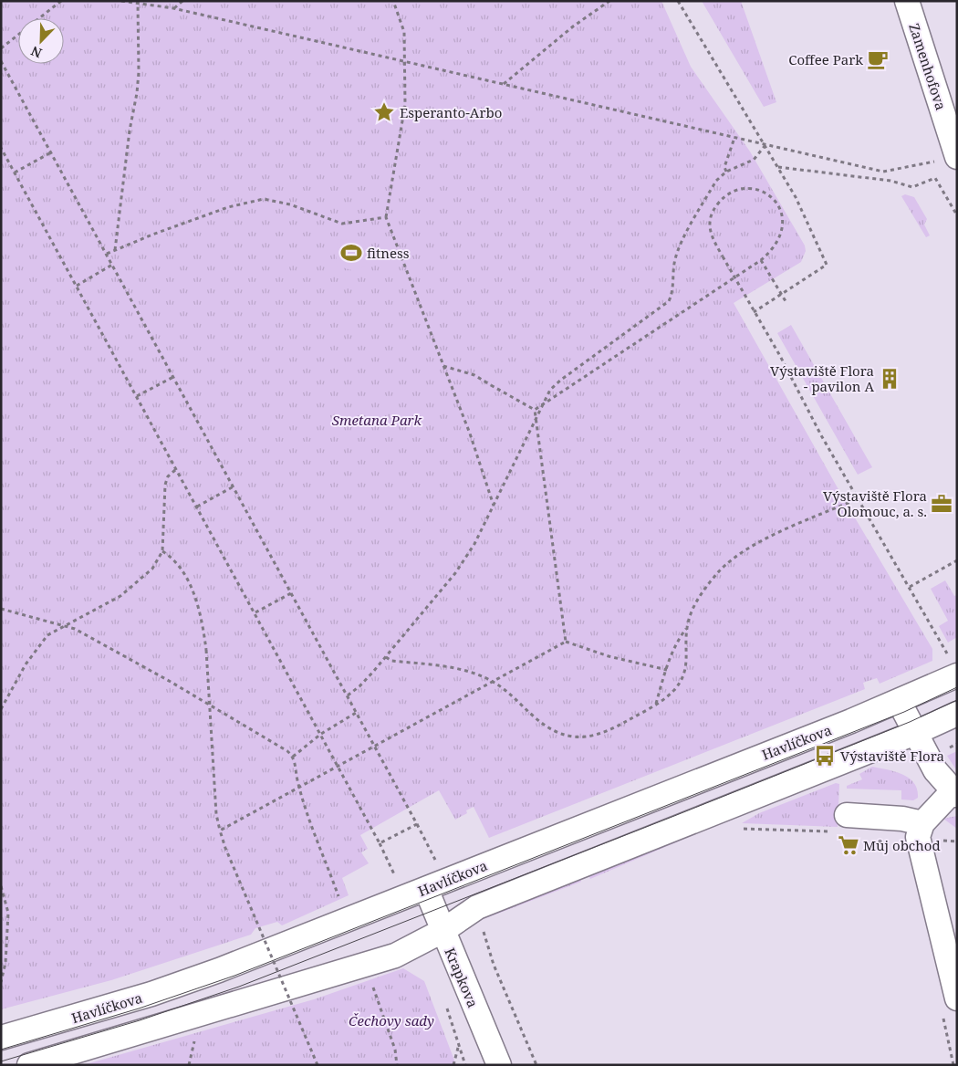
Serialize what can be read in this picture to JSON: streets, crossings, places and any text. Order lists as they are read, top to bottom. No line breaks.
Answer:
{"streets":{"street":["Zamenhofova","Havlíčkova","Krapkova"]},"crossings":[["Havlíčkova","Krapkova"]],"parks":["Smetana Park","Čechovy sady"],"places":{"cafe":["Coffee Park"],"place":["Esperanto-Arbo"],"sports":["fitness"],"building":["Výstaviště Flora - pavilon A"],"office":["Výstaviště Flora Olomouc, a. s."],"bus stop":["Výstaviště Flora"],"supermarket":["Můj obchod"]},"north":"bottom left"}
